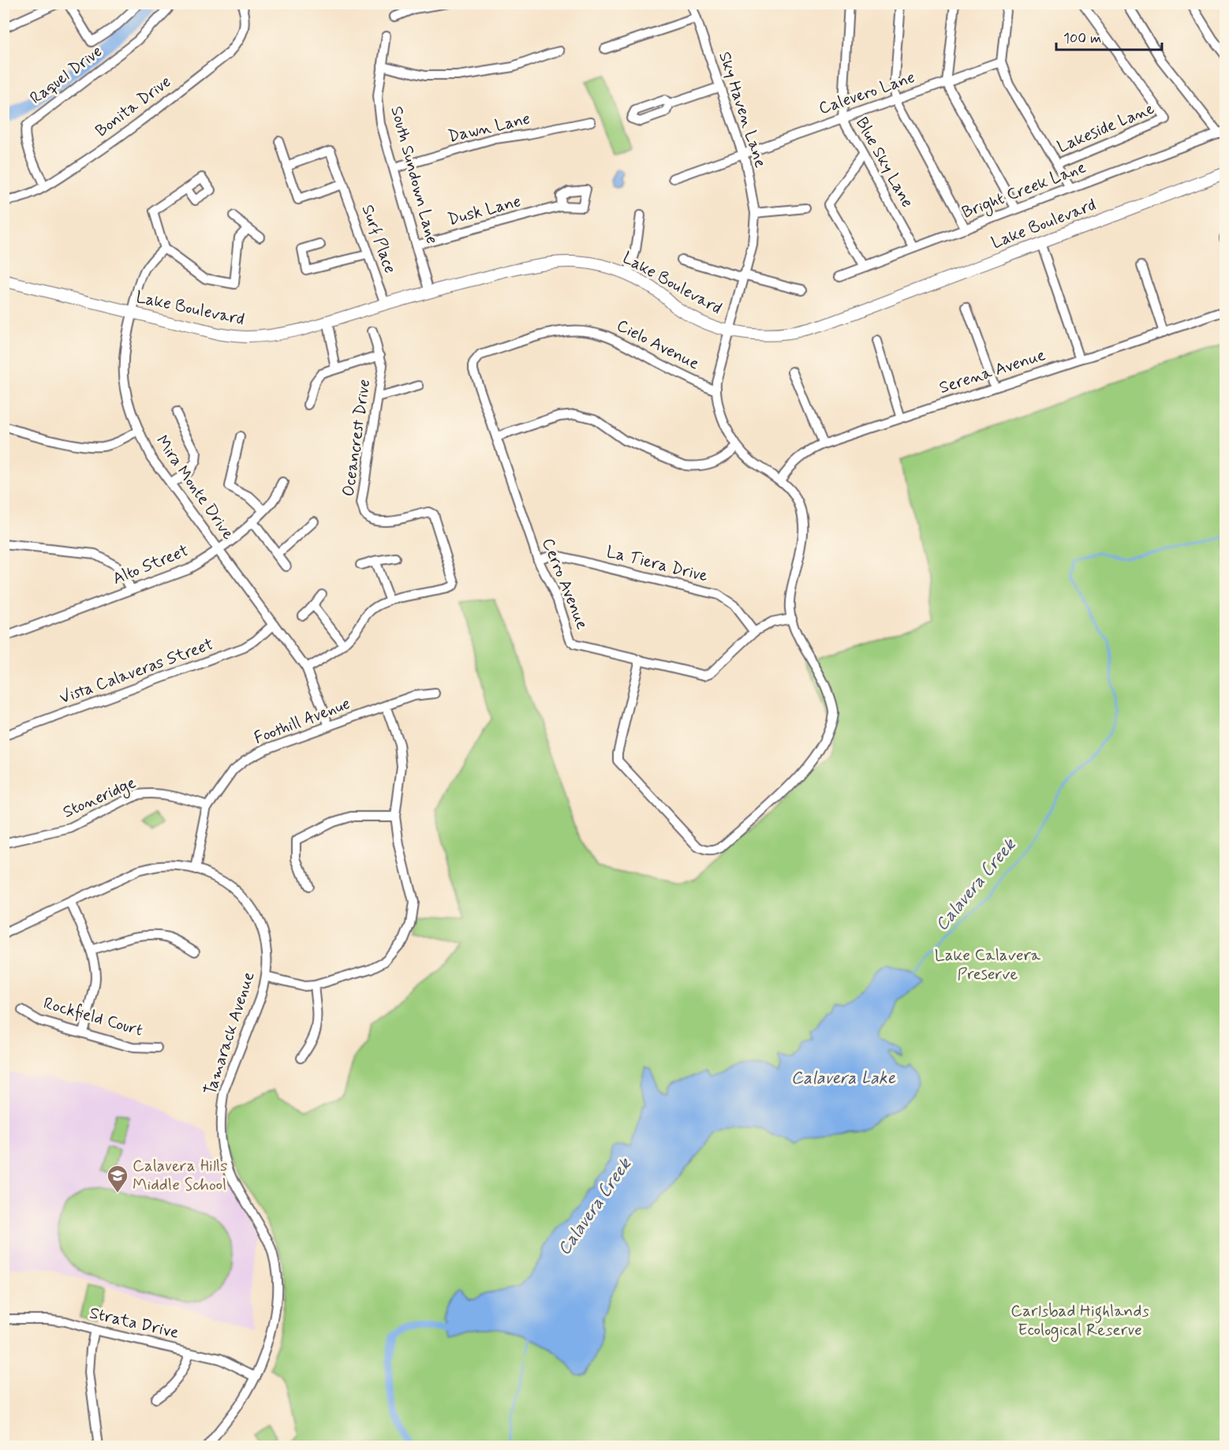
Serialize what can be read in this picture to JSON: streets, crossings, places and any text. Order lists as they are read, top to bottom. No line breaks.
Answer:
{"streets":{"main road":["Lake Boulevard"],"street":["Raquel Drive","Calevero Lane","Bonita Drive","Sky Haven Lane","Dawn Lane","Lakeside Lane","Blue Sky Lane","South Sundown Lane","Bright Creek Lane","Dusk Lane","Surf Place","Cielo Avenue","Serena Avenue","Oceancrest Drive","Mira Monte Drive","La Tiera Drive","Alto Street","Cerro Avenue","Vista Calaveras Street","Foothill Avenue","Stoneridge","Rockfield Court","Tamarack Avenue","Strata Drive"]},"crossings":[["Raquel Drive","Bonita Drive"],["Calevero Lane","Sky Haven Lane"],["Calevero Lane","Blue Sky Lane"],["Sky Haven Lane","Lake Boulevard"],["Sky Haven Lane","Cielo Avenue"],["Sky Haven Lane","Serena Avenue"],["Sky Haven Lane","Cerro Avenue"],["Dawn Lane","South Sundown Lane"],["Blue Sky Lane","Bright Creek Lane"],["South Sundown Lane","Dusk Lane"],["South Sundown Lane","Lake Boulevard"],["Lake Boulevard","Surf Place"],["Lake Boulevard","Mira Monte Drive"],["Cielo Avenue","Cerro Avenue"],["Mira Monte Drive","Alto Street"],["Mira Monte Drive","Vista Calaveras Street"],["Mira Monte Drive","Foothill Avenue"],["La Tiera Drive","Cerro Avenue"],["Foothill Avenue","Stoneridge"],["Foothill Avenue","Tamarack Avenue"],["Tamarack Avenue","Strata Drive"]],"water":["Calavera Creek","Calavera Lake"],"parks":["Lake Calavera Preserve","Carlsbad Highlands Ecological Reserve"],"places":{"school or university":["Calavera Hills Middle School"]},"scale_bar":"100 m"}
